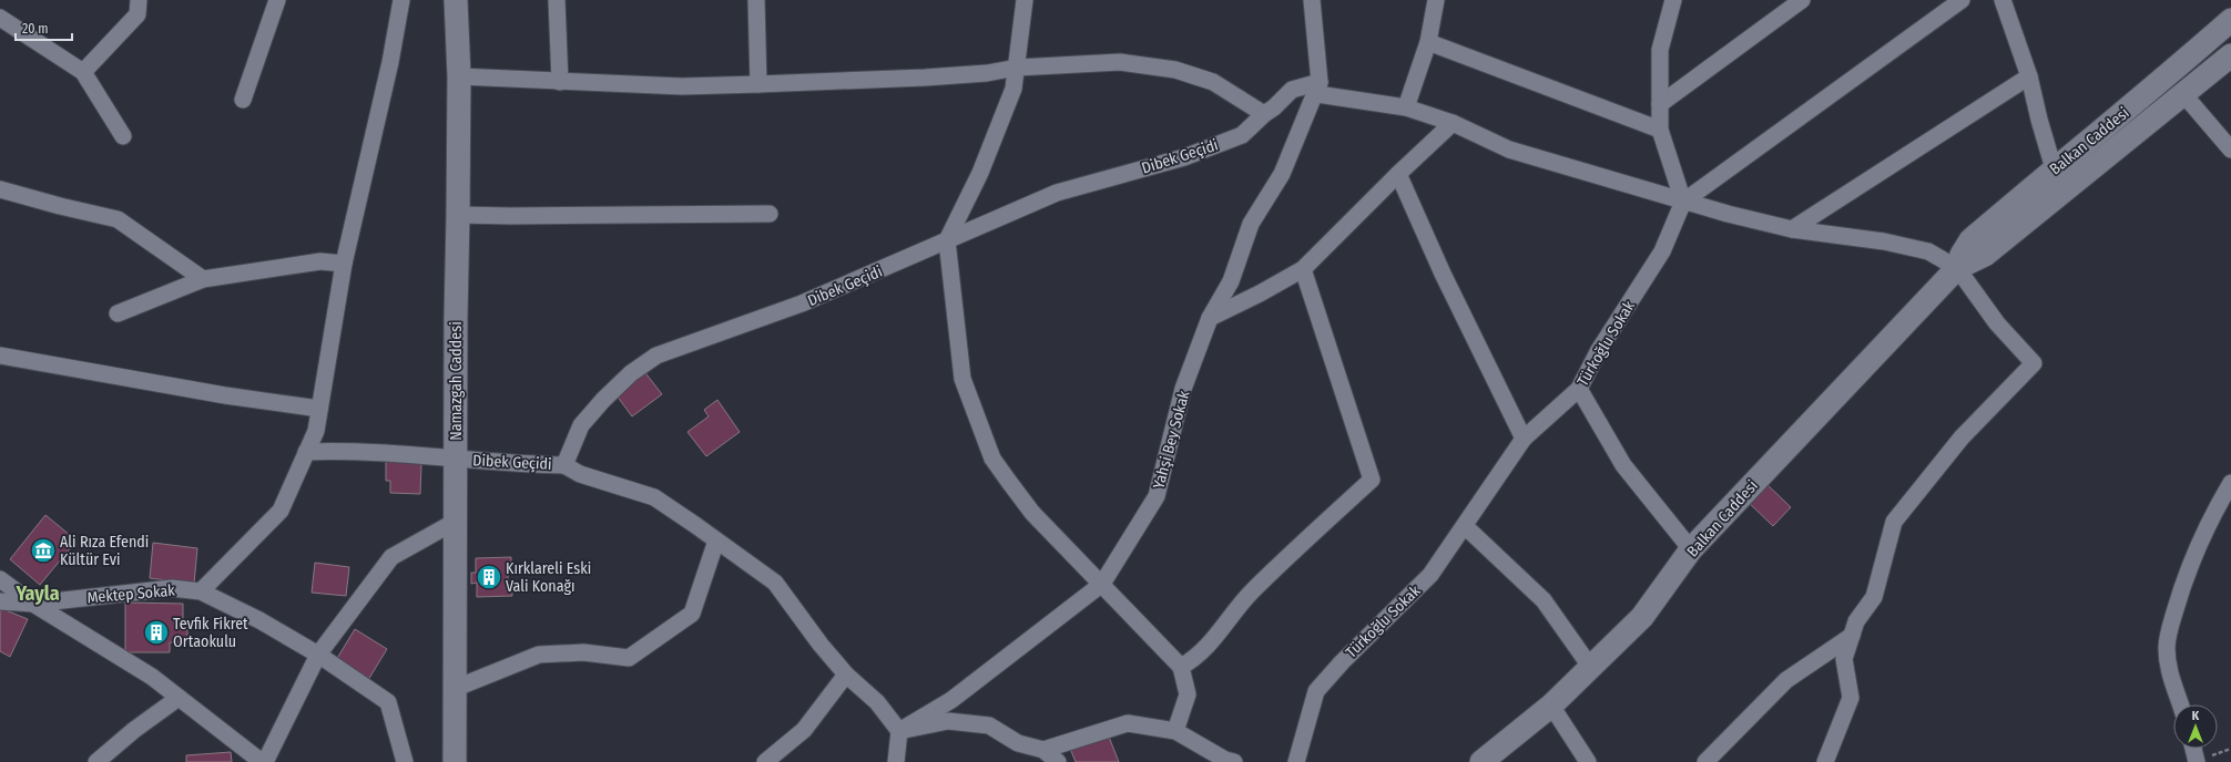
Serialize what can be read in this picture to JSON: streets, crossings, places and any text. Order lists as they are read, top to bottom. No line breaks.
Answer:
{"streets":{"main road":["Balkan Caddesi","Namazgah Caddesi"],"street":["Dibek Geçidi","Türkoğlu Sokak","Yahşi Bey Sokak","Mektep Sokak"]},"crossings":[["Dibek Geçidi","Namazgah Caddesi"],["Dibek Geçidi","Yahşi Bey Sokak"]],"districts":["Yayla"],"places":{"museum":["Ali Rıza Efendi Kültür Evi"],"building":["Kırklareli Eski Vali Konağı","Tevfik Fikret Ortaokulu"]},"scale_bar":"20 m","north":"top"}
